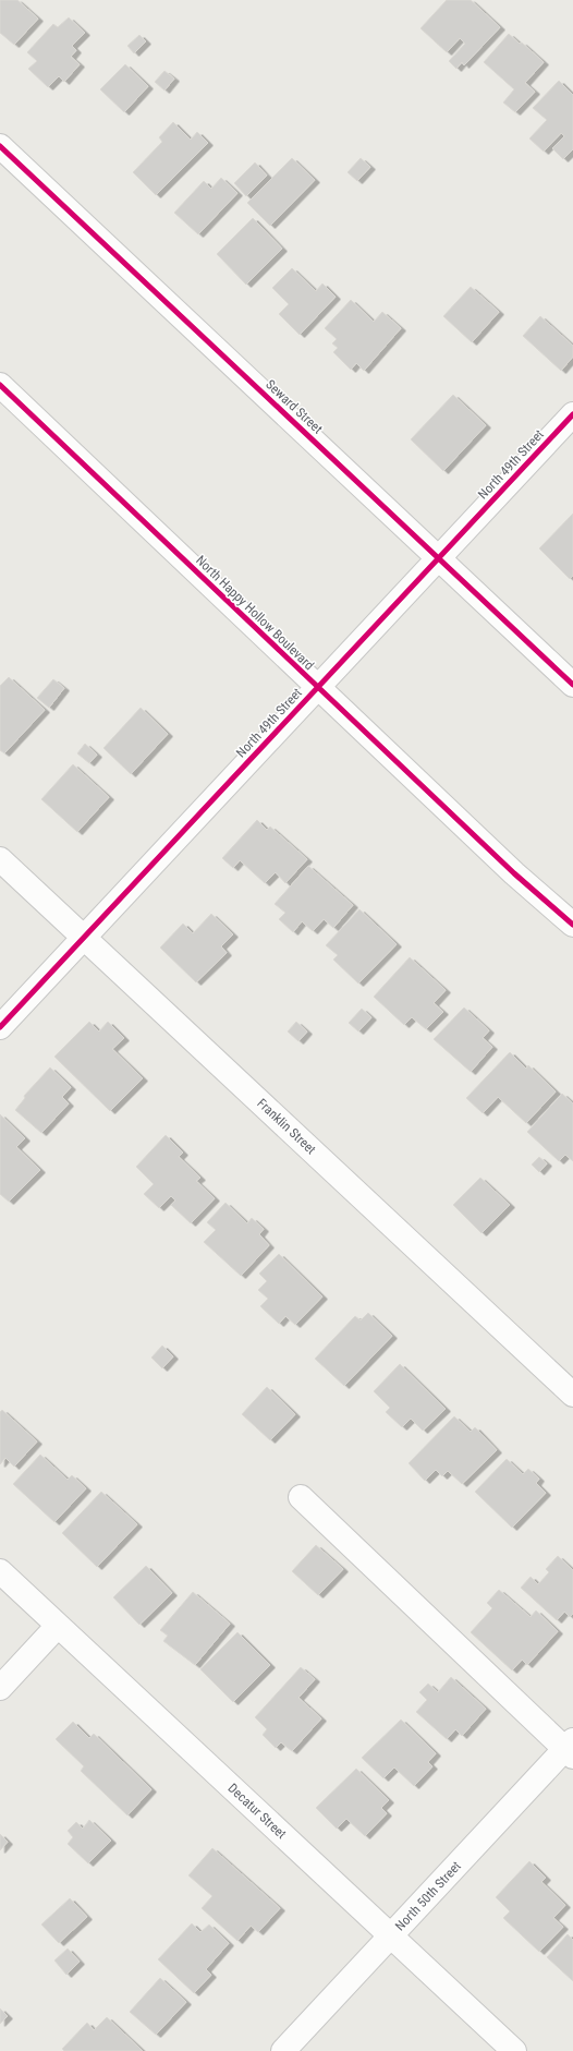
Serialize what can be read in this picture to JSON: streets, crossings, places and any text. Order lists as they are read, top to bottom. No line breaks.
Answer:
{"streets":{"street":["Seward Street","North 49th Street","North Happy Hollow Boulevard","Franklin Street","Decatur Street","North 50th Street"]},"crossings":[["Seward Street","North 49th Street"],["North 49th Street","North Happy Hollow Boulevard"],["North 49th Street","Franklin Street"],["Decatur Street","North 50th Street"]]}
